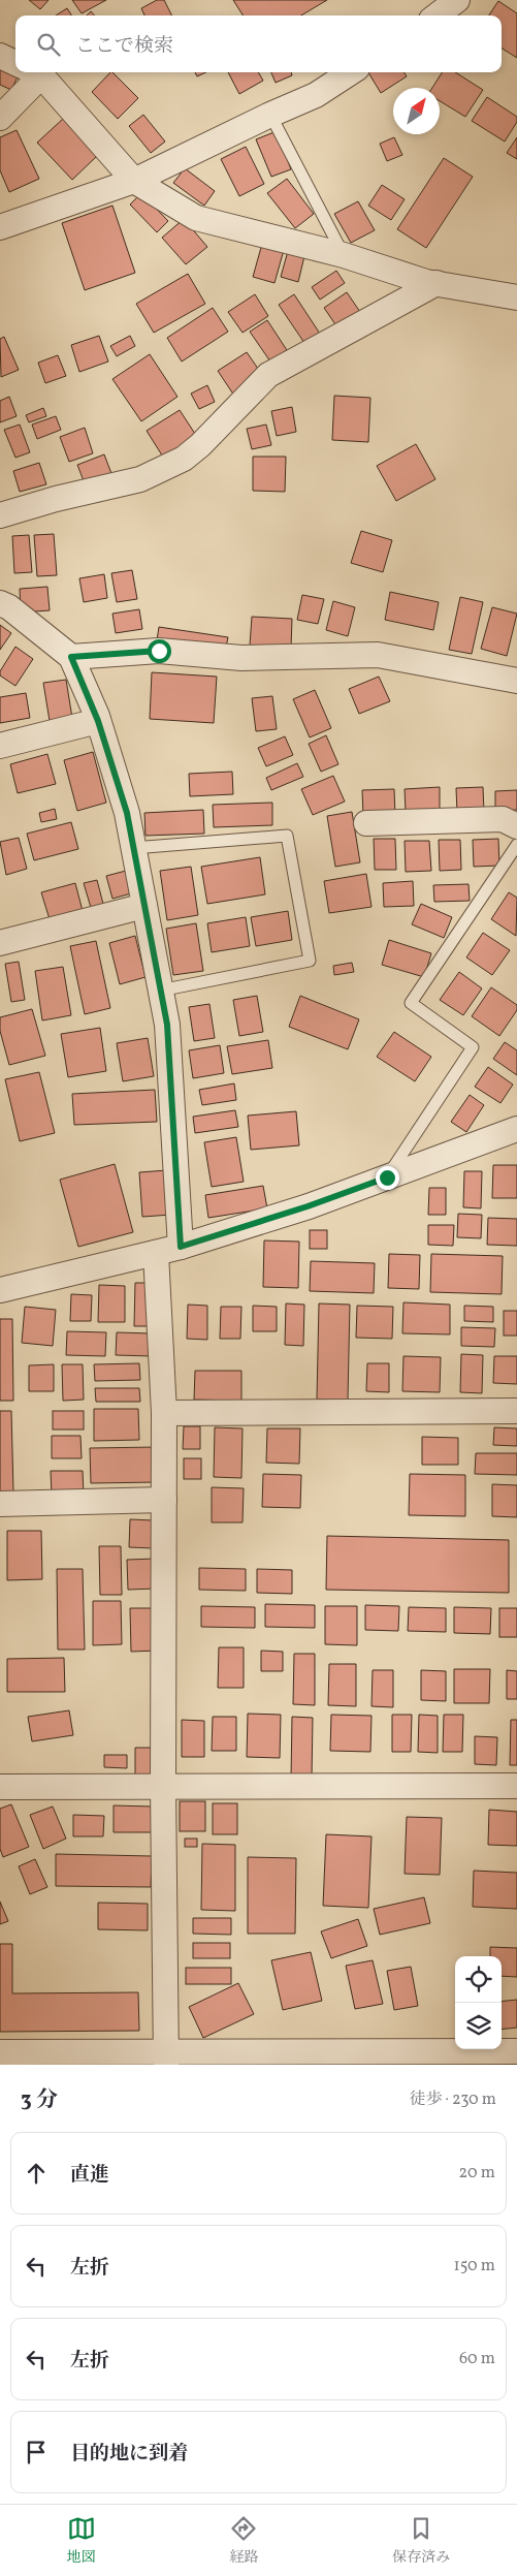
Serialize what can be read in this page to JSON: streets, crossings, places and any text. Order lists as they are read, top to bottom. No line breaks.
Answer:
{"north":"top right","page":{"search":"ここで検索","heading":["3 分","徒歩 · 230 m"],"list":[["直進","20 m"],["左折","150 m"],["左折","60 m"],"目的地に到着"],"nav":["地図","経路","保存済み"]}}
